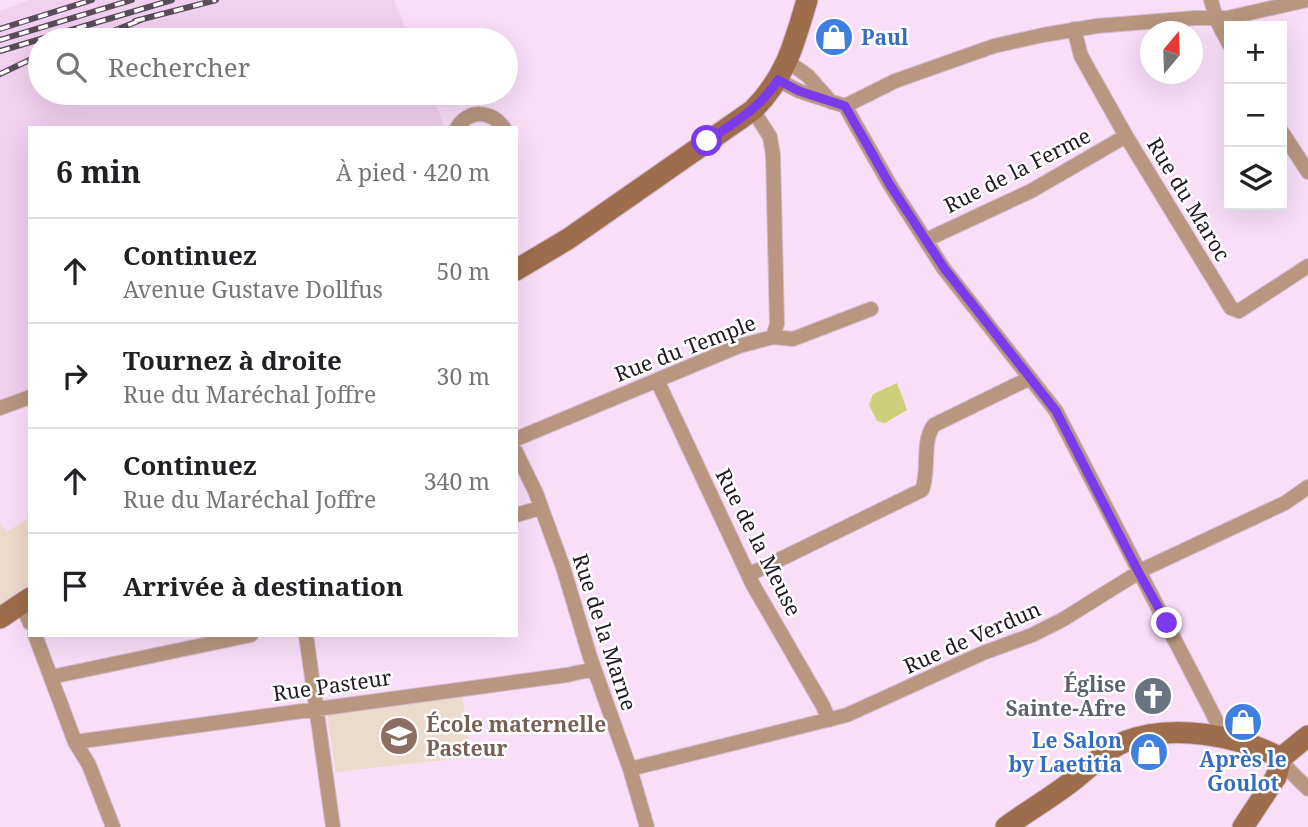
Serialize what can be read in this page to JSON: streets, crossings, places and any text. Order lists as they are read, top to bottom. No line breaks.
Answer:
{"streets":{"street":["Rue de la Ferme","Rue du Maroc","Rue du Temple","Rue de la Meuse","Rue de la Marne","Rue de Verdun","Rue Pasteur"]},"crossings":[["Rue de la Ferme","Rue du Maroc"],["Rue du Temple","Rue de la Meuse"],["Rue de la Meuse","Rue de Verdun"],["Rue de la Marne","Rue de Verdun"],["Rue de la Marne","Rue Pasteur"]],"places":{"shop":["Paul","Après le Goulot","Le Salon by Laetitia"],"church":["Église Sainte-Afre"],"school or university":["École maternelle Pasteur"]},"north":"top","page":{"map_buttons":["+","−"],"search":"Rechercher","heading":["6 min","À pied · 420 m"],"list":[["Continuez","Avenue Gustave Dollfus","50 m"],["Tournez à droite","Rue du Maréchal Joffre","30 m"],["Continuez","Rue du Maréchal Joffre","340 m"],"Arrivée à destination"]}}
